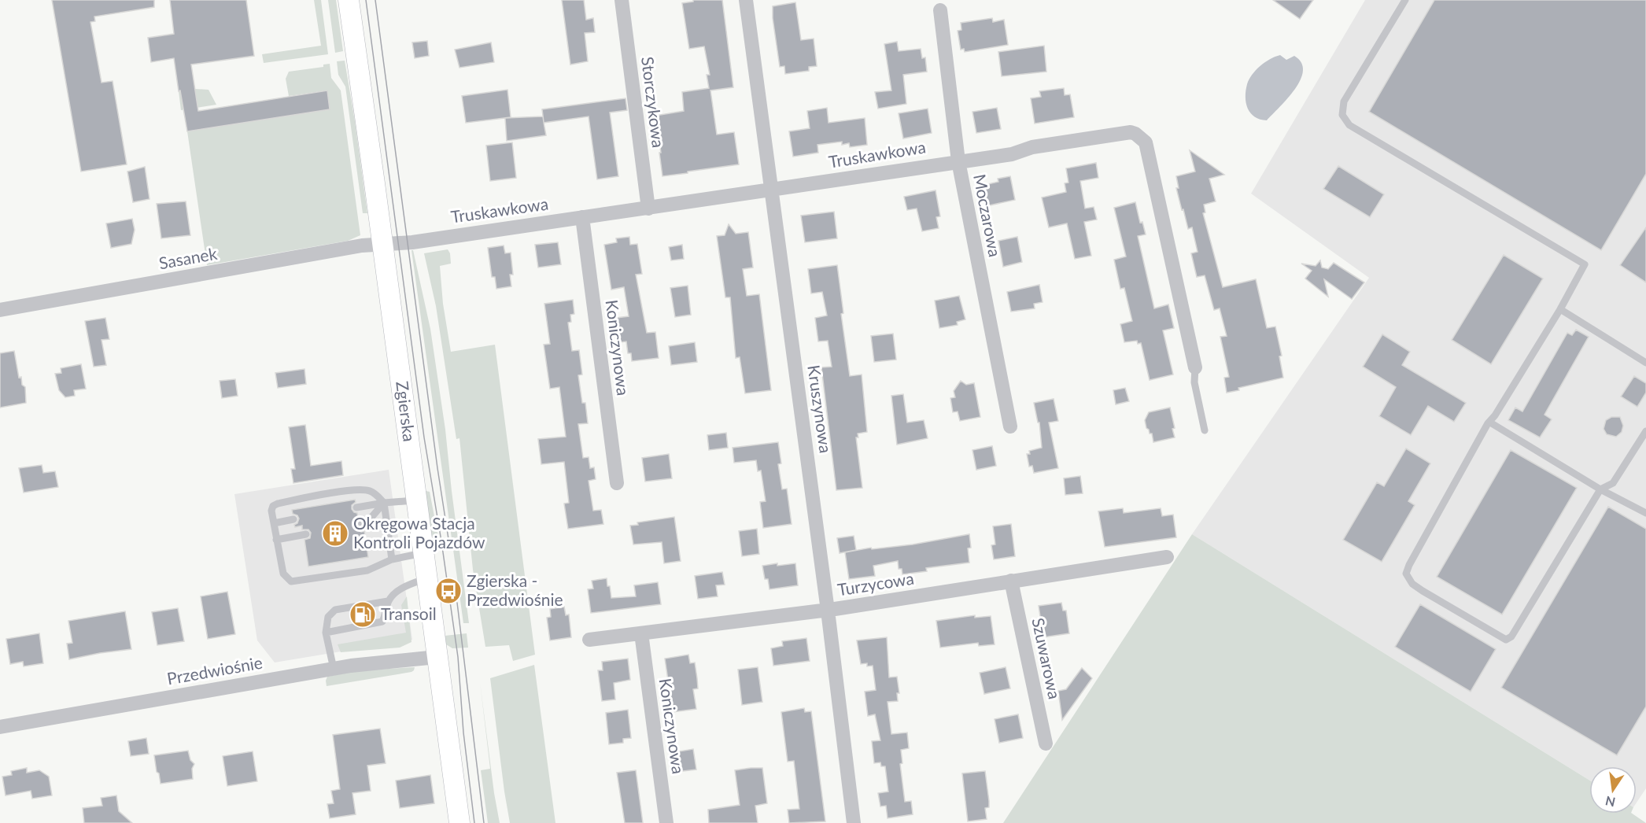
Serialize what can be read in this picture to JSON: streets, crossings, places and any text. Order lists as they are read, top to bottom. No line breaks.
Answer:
{"streets":{"main road":["Zgierska"],"street":["Storczykowa","Truskawkowa","Moczarowa","Sasanek","Koniczynowa","Kruszynowa","Turzycowa","Szuwarowa","Przedwiośnie"]},"crossings":[["Storczykowa","Truskawkowa"],["Truskawkowa","Moczarowa"],["Truskawkowa","Sasanek"],["Truskawkowa","Koniczynowa"],["Truskawkowa","Kruszynowa"],["Truskawkowa","Zgierska"],["Sasanek","Zgierska"],["Koniczynowa","Turzycowa"],["Kruszynowa","Turzycowa"],["Zgierska","Przedwiośnie"],["Turzycowa","Szuwarowa"]],"places":{"building":["Okręgowa Stacja Kontroli Pojazdów"],"bus stop":["Zgierska - Przedwiośnie"],"fuel station":["Transoil"]},"north":"bottom"}
